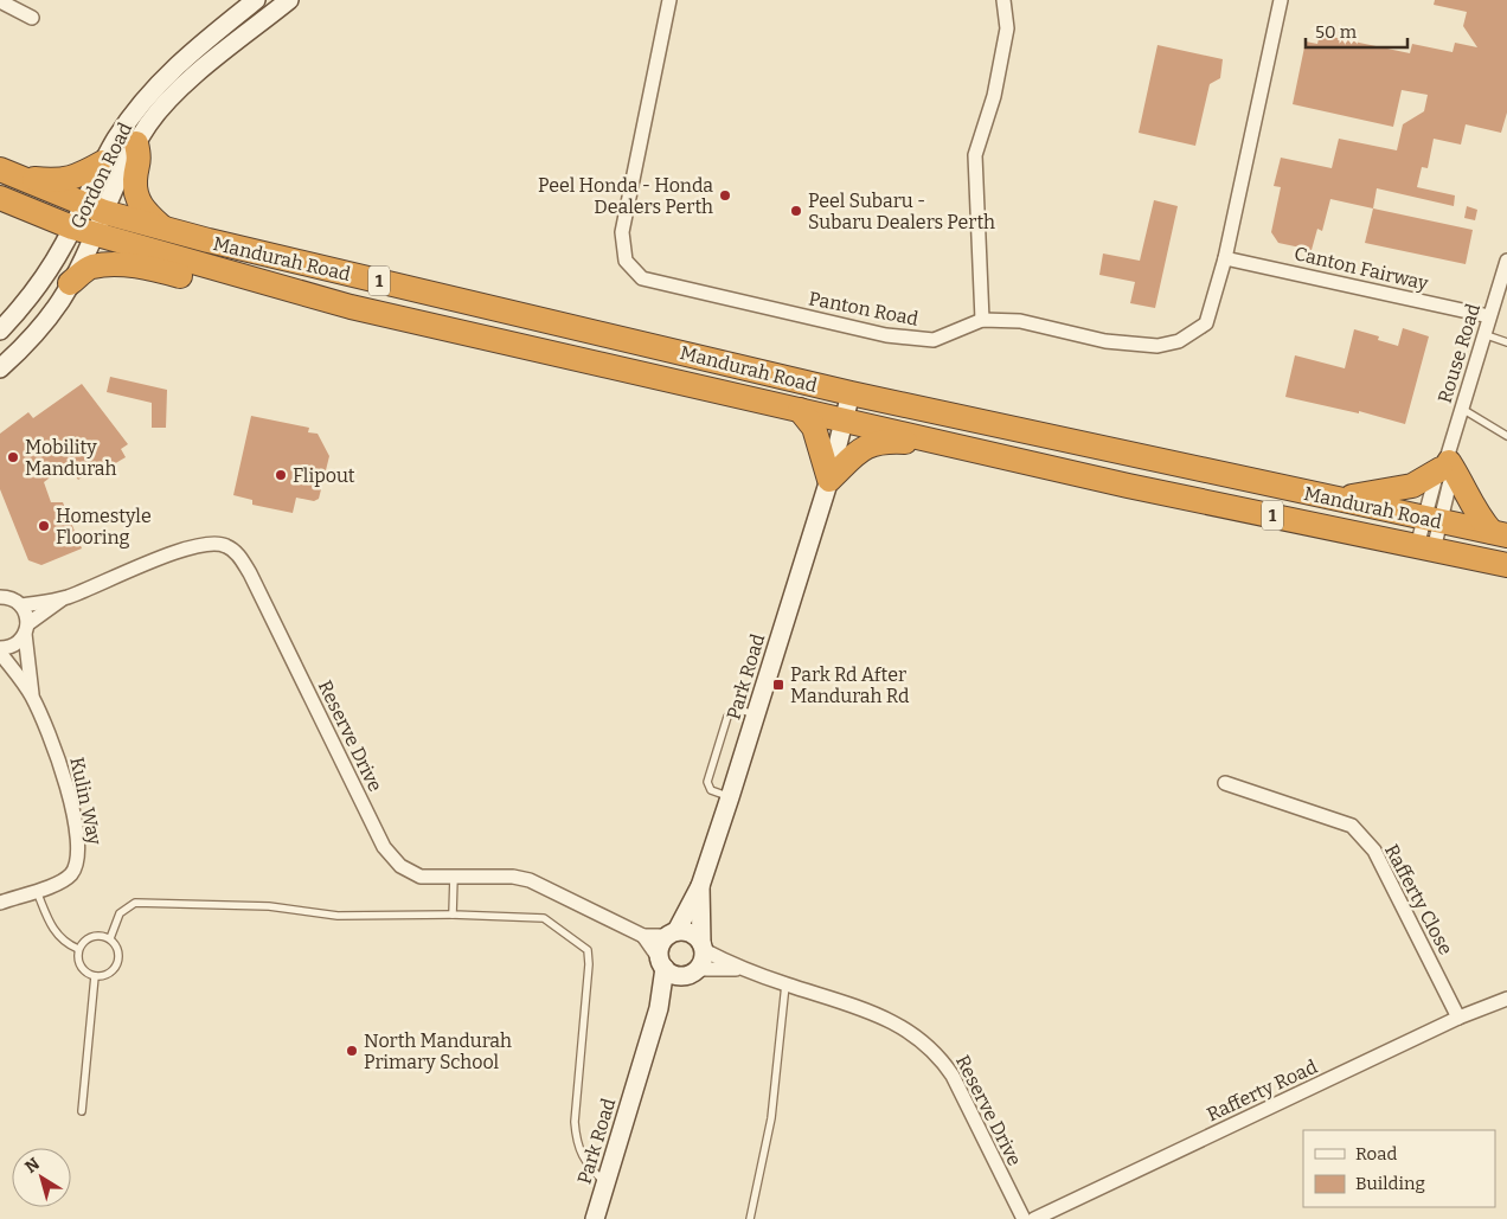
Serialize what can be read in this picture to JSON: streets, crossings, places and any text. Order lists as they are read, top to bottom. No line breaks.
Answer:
{"streets":{"highway":["Mandurah Road","1"],"street":["Gordon Road","Canton Fairway","Panton Road","Rouse Road","Park Road","Reserve Drive","Kulin Way","Rafferty Close","Rafferty Road"]},"crossings":[["Gordon Road","Mandurah Road"],["Mandurah Road","Rouse Road"],["Mandurah Road","Park Road"],["Canton Fairway","Panton Road"],["Canton Fairway","Rouse Road"],["Park Road","Reserve Drive"],["Reserve Drive","Kulin Way"],["Rafferty Close","Rafferty Road"]],"places":{"other":["Peel Honda - Honda Dealers Perth","Peel Subaru - Subaru Dealers Perth","Mobility Mandurah","Flipout","Homestyle Flooring","North Mandurah Primary School"],"transit":["Park Rd After Mandurah Rd"]},"legend":["Road","Building"],"scale_bar":"50 m","north":"top left"}
